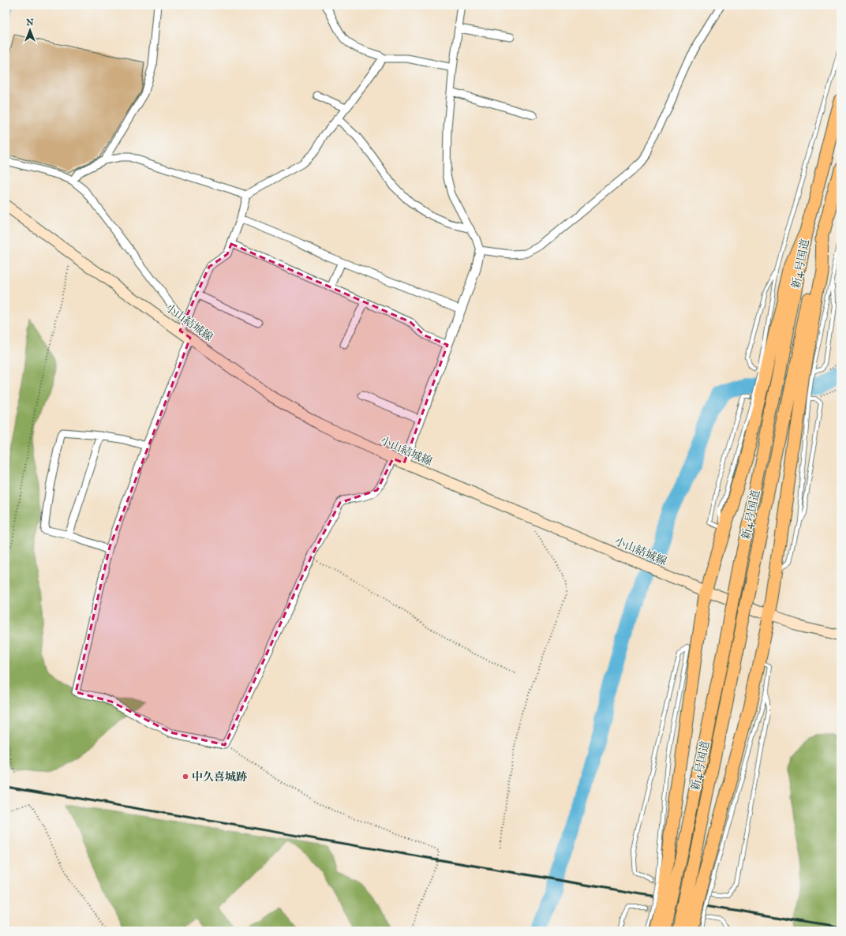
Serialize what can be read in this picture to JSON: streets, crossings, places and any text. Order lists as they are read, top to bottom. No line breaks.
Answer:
{"streets":{"highway":["新4号国道"],"main road":["小山結城線"]},"places":["中久喜城跡"],"north":"top"}
